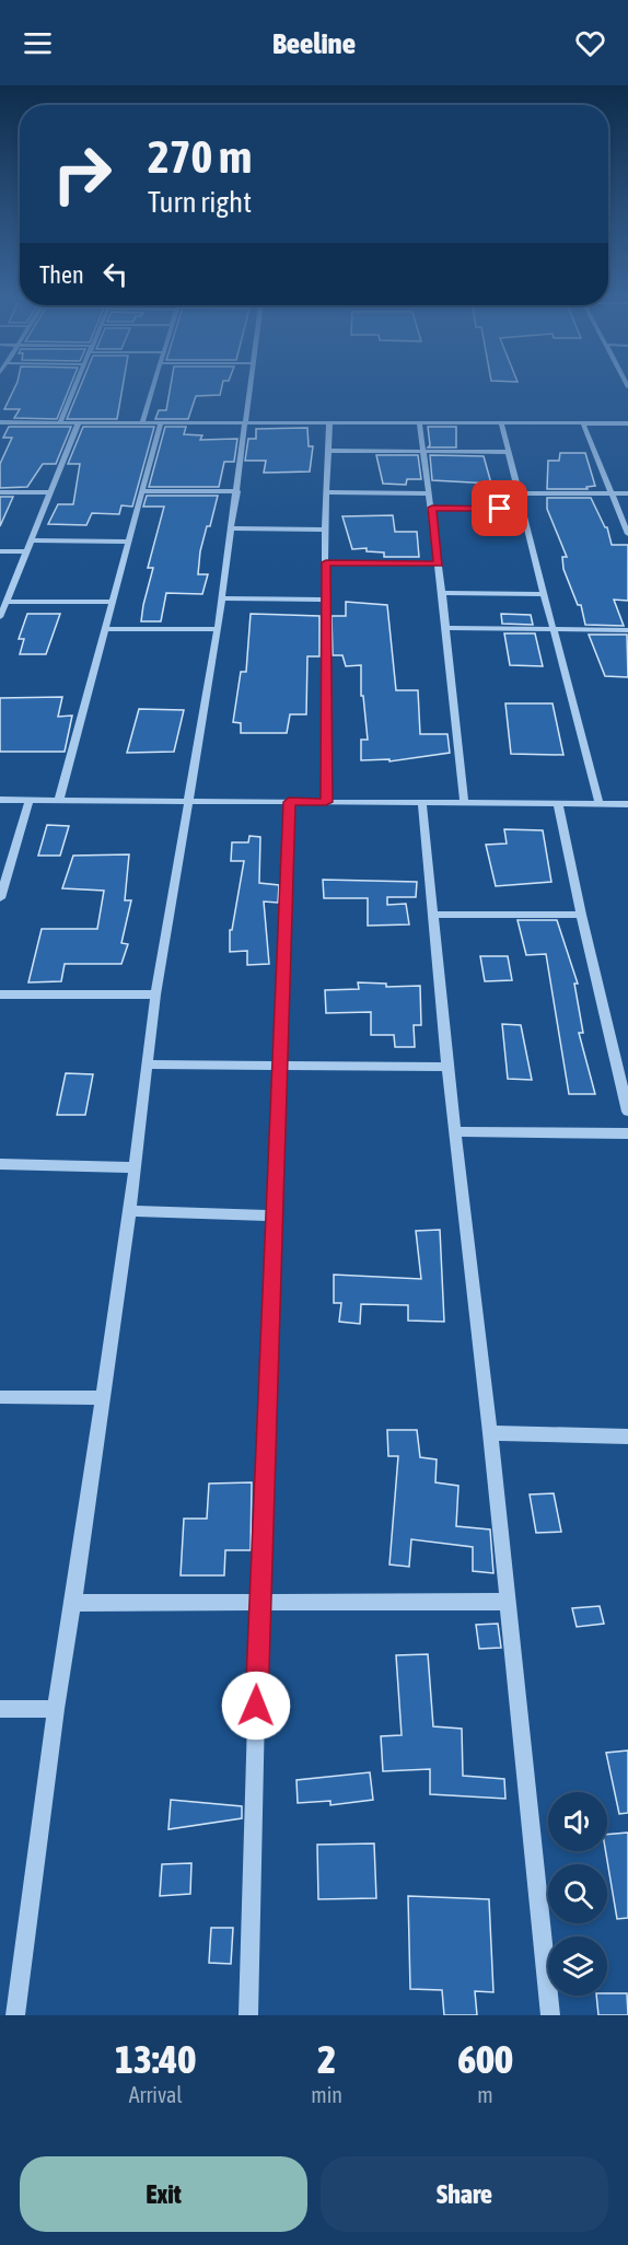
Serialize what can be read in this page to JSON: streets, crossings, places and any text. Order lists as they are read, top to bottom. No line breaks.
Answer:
{"page":{"header":"Beeline","turn":["270 m","Turn right"],"then":"Then","eta":["13:40","Arrival","2","min","600","m"],"buttons":["Exit","Share"]}}
